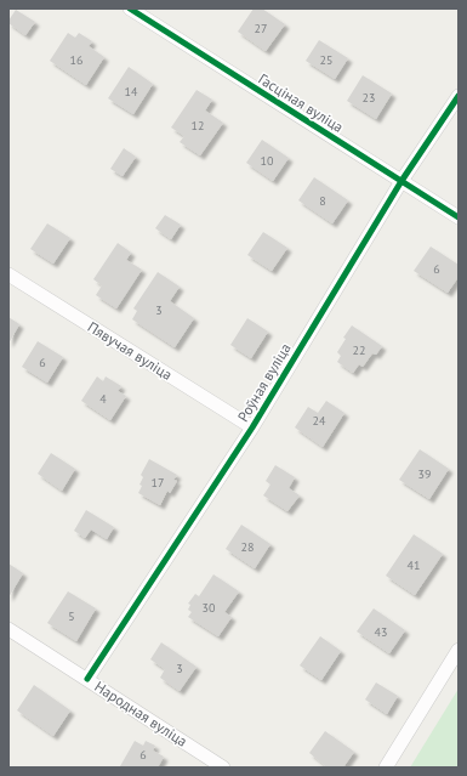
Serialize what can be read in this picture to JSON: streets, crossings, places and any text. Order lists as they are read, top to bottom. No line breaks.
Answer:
{"streets":{"street":["Гасціная вуліца","Пявучая вуліца","Роўная вуліца","Народная вуліца"]},"crossings":[["Гасціная вуліца","Роўная вуліца"],["Пявучая вуліца","Роўная вуліца"],["Роўная вуліца","Народная вуліца"]],"house_numbers":["27","16","25","14","23","12","10","8","6","3","22","6","4","24","39","17","28","41","30","5","43","3","6"]}
